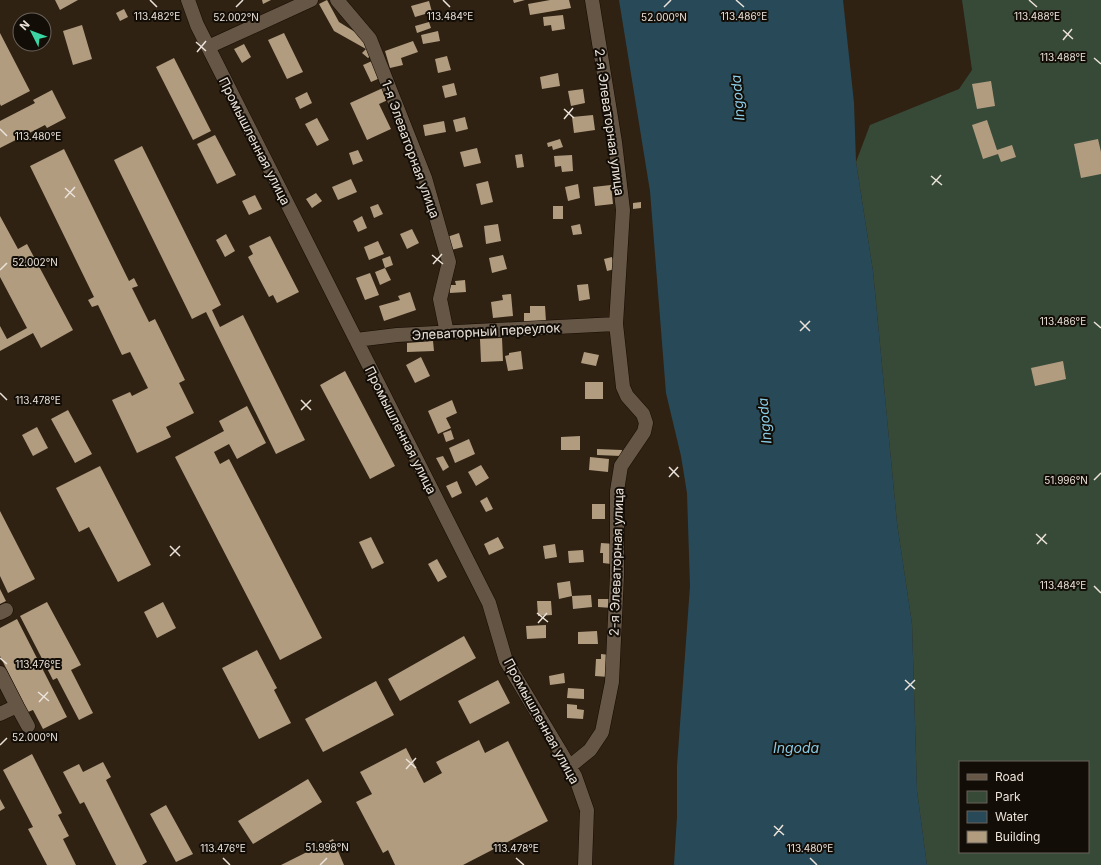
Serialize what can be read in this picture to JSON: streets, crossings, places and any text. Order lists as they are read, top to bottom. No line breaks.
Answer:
{"streets":{"street":["2-я Элеваторная улица","Промышленная улица","1-я Элеваторная улица","Элеваторный переулок"]},"crossings":[["2-я Элеваторная улица","Промышленная улица"],["2-я Элеваторная улица","Элеваторный переулок"],["Промышленная улица","Элеваторный переулок"],["1-я Элеваторная улица","Элеваторный переулок"]],"water":["Ingoda"],"legend":["Road","Park","Water","Building"],"north":"top left","coordinates":["113.488°E","113.482°E","113.484°E","113.486°E","52.000°N","52.002°N","113.480°E","113.478°E","51.996°N","113.476°E","51.998°N"]}
